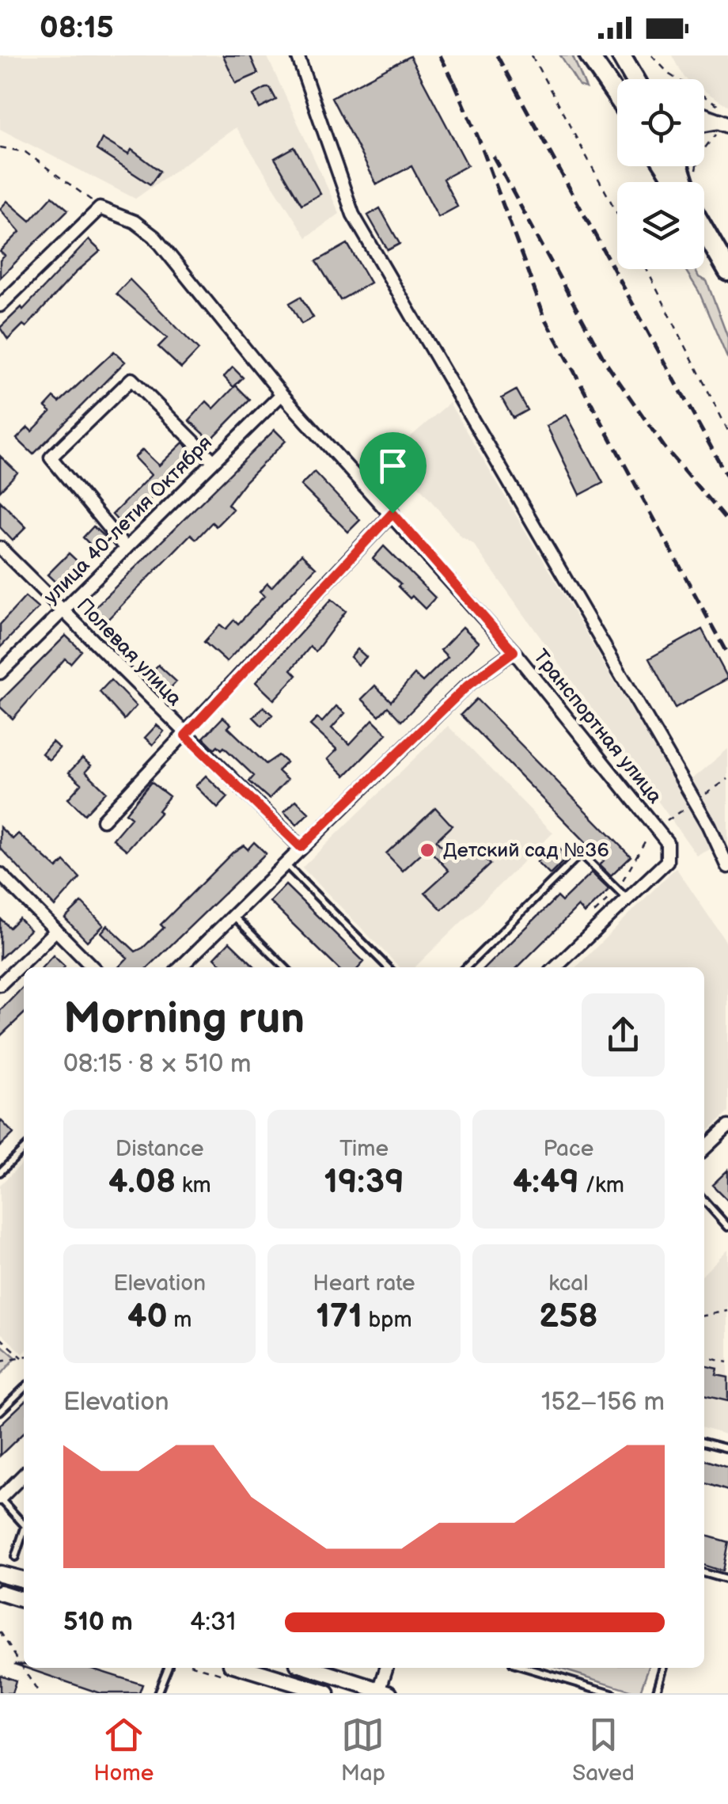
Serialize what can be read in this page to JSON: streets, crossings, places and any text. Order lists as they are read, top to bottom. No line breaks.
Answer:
{"streets":{"street":["улица 40-летия Октября","Полевая улица","Транспортная улица"]},"crossings":[["улица 40-летия Октября","Полевая улица"],["улица 40-летия Октября","Транспортная улица"]],"places":["Детский сад №36"],"page":{"status":"08:15","heading":["Morning run","08:15 · 8 × 510 m"],"stats":[["Distance","4.08 km"],["Time","19:39"],["Pace","4:49 /km"],["Elevation","40 m"],["Heart rate","171 bpm"],["kcal","258"]],"chart":["Elevation","152–156 m"],"list":[{"name":"510 m","note":"4:31"}],"tabs":["Home","Map","Saved"]}}
